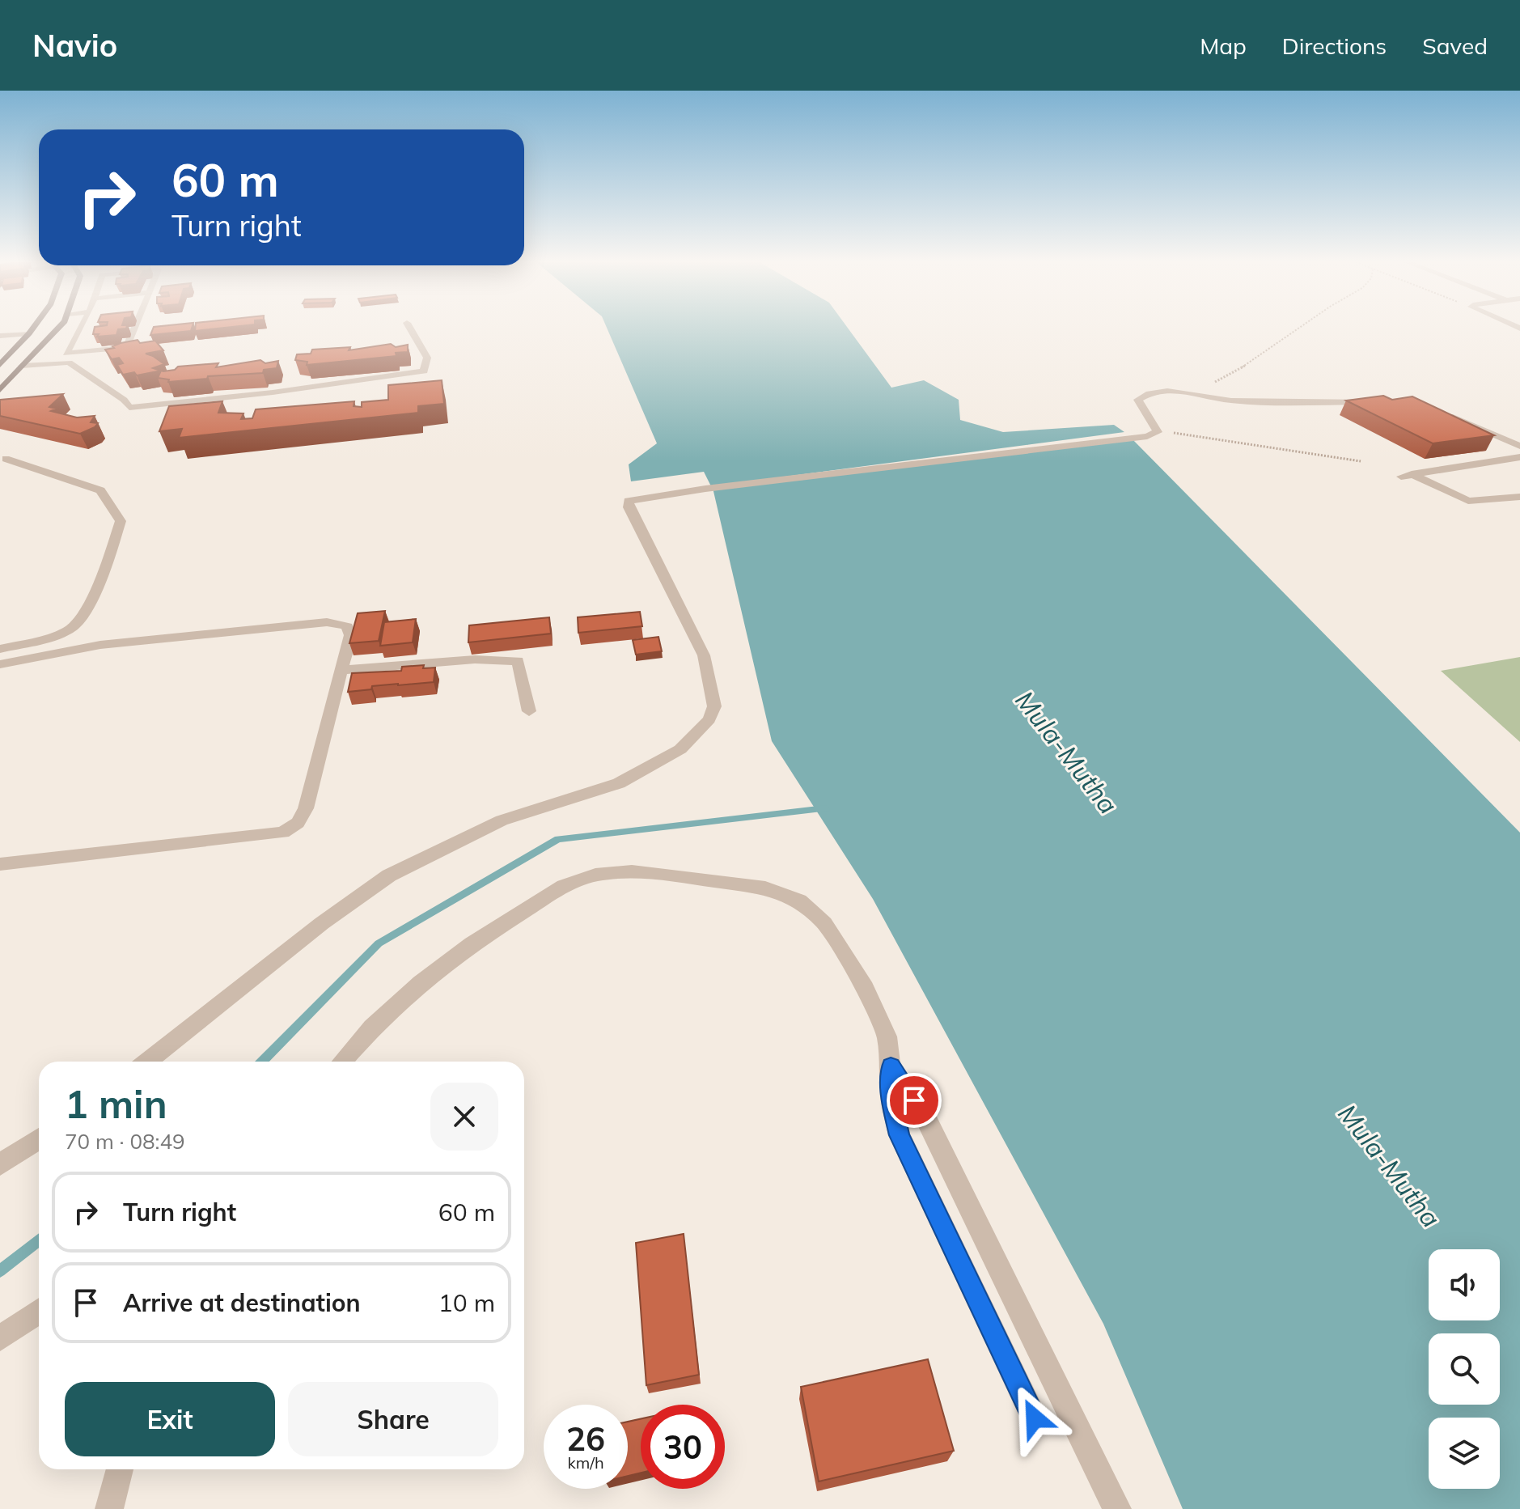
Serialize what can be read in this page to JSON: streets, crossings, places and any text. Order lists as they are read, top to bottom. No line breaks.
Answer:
{"water":["Mula-Mutha"],"page":{"header":"Navio","nav":["Map","Directions","Saved"],"turn":["60 m","Turn right"],"heading":["1 min","70 m · 08:49"],"list":[{"name":"Turn right","value":"60 m"},{"name":"Arrive at destination","value":"10 m"}],"buttons":["Exit","Share"],"speed":"26 km/h","limit":"30"}}
